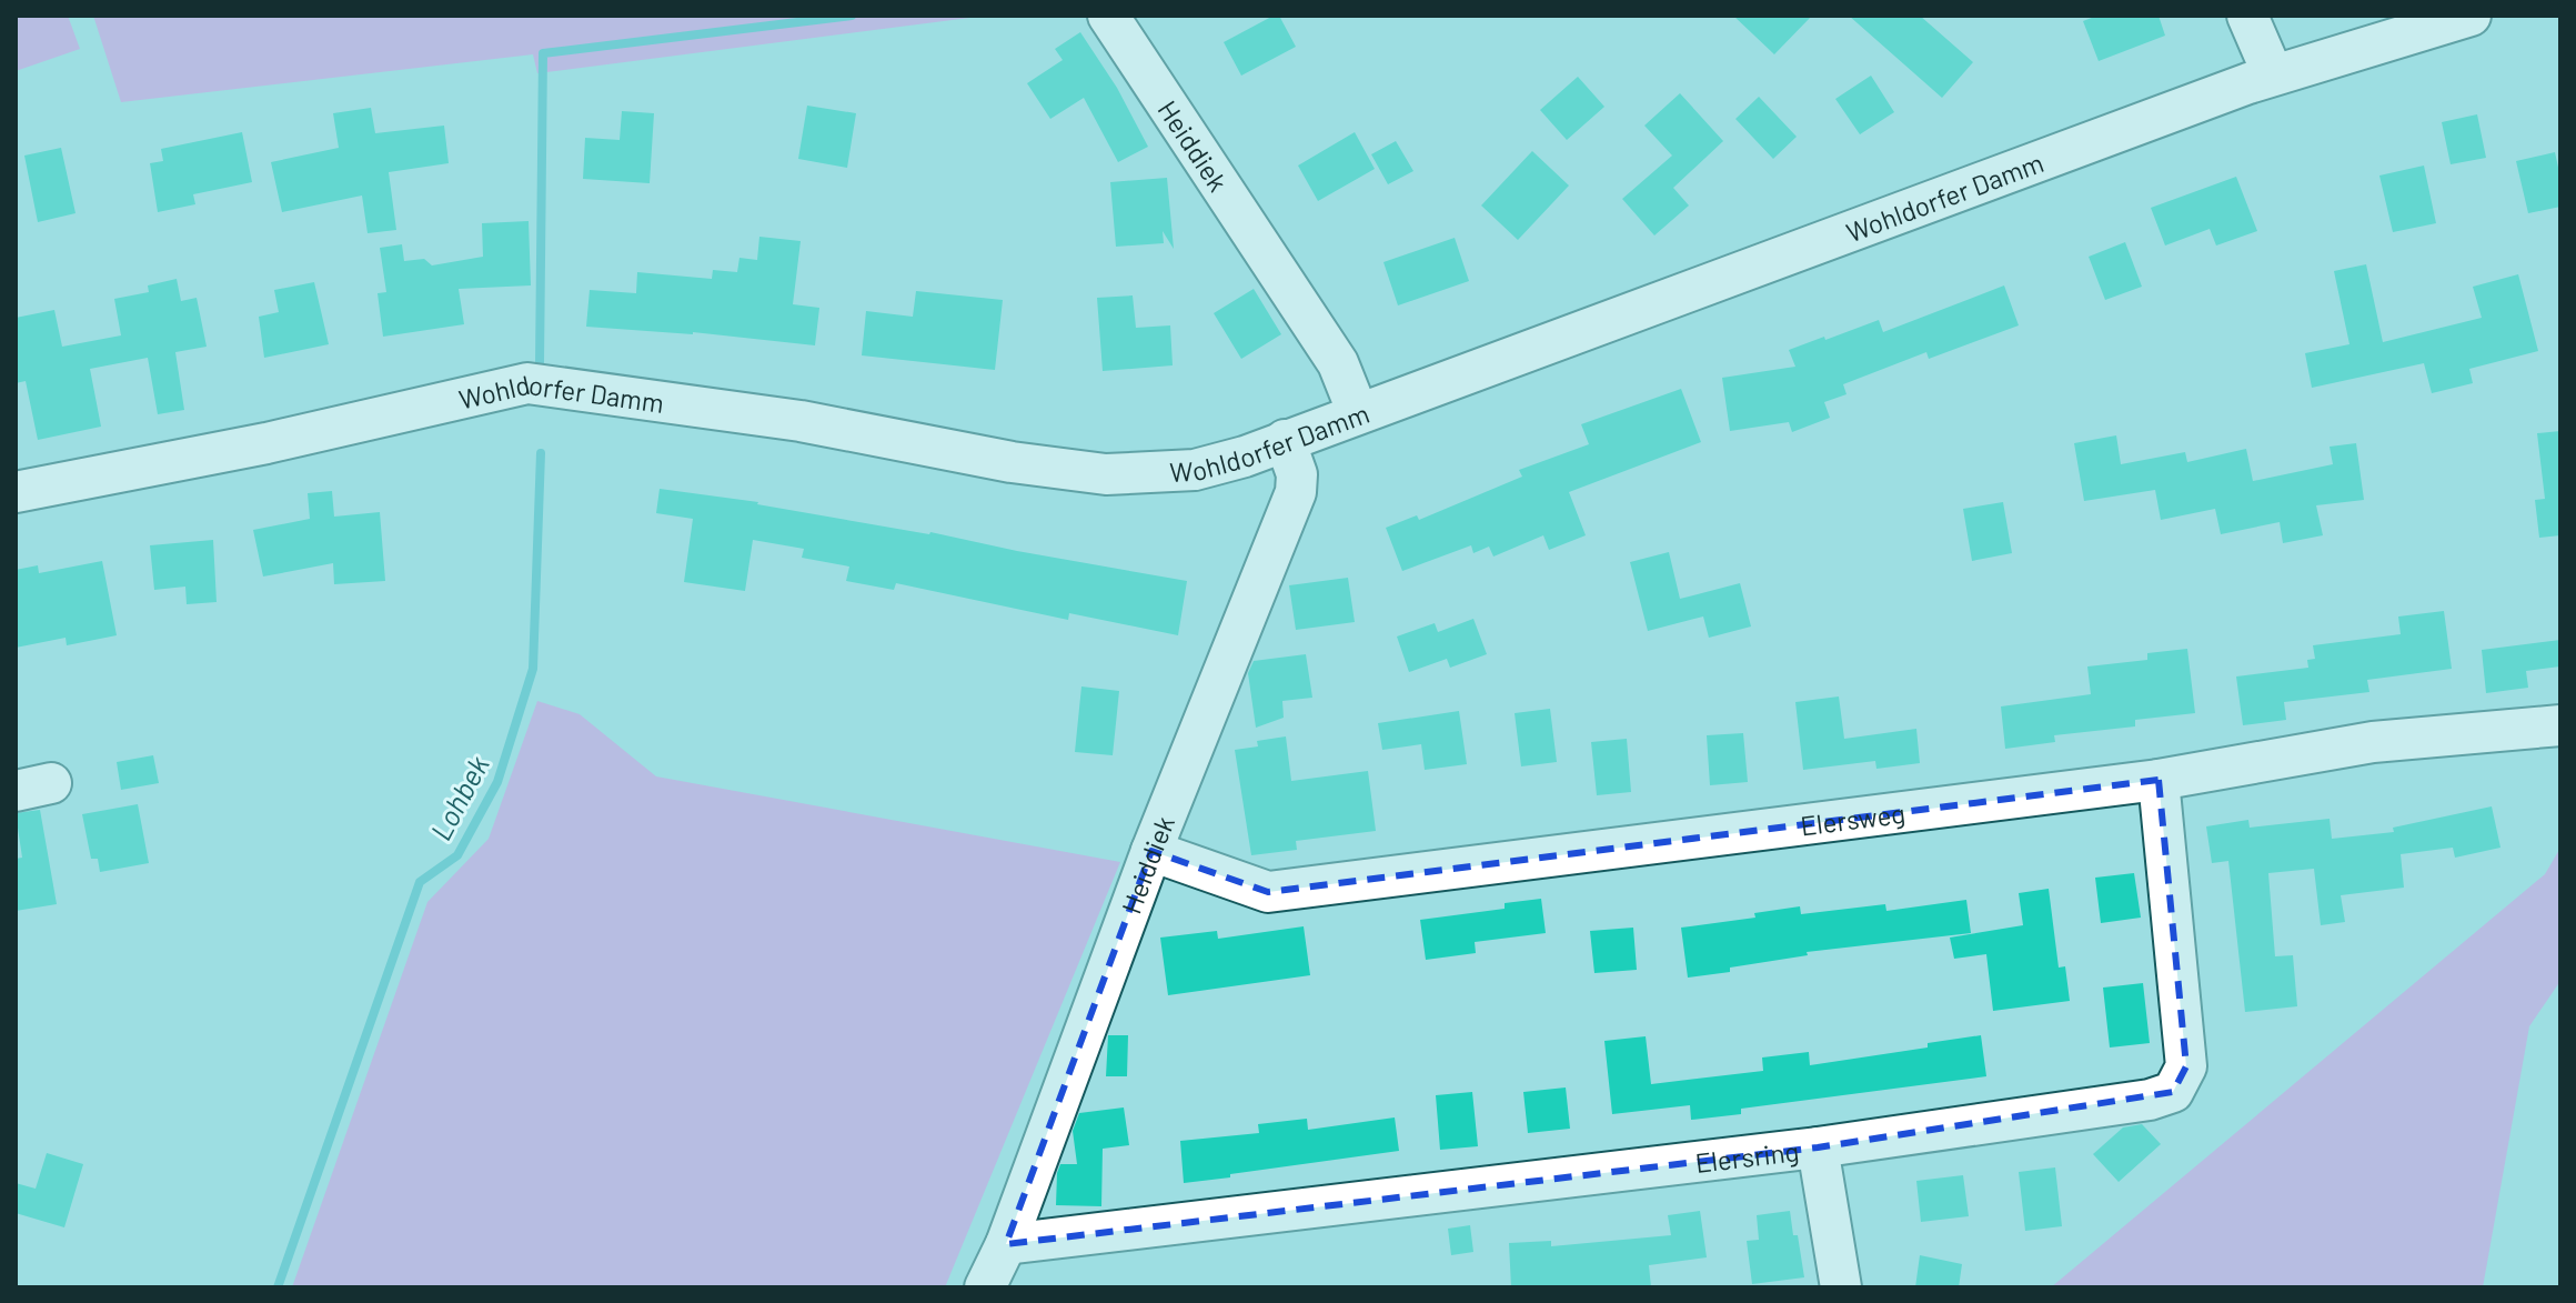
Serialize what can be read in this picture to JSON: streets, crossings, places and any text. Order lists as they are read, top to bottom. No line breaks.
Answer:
{"streets":{"street":["Heiddiek","Wohldorfer Damm","Elersweg","Elersring"]},"crossings":[["Heiddiek","Wohldorfer Damm"],["Heiddiek","Elersweg"],["Heiddiek","Elersring"],["Elersweg","Elersring"]],"water":["Lohbek"]}
